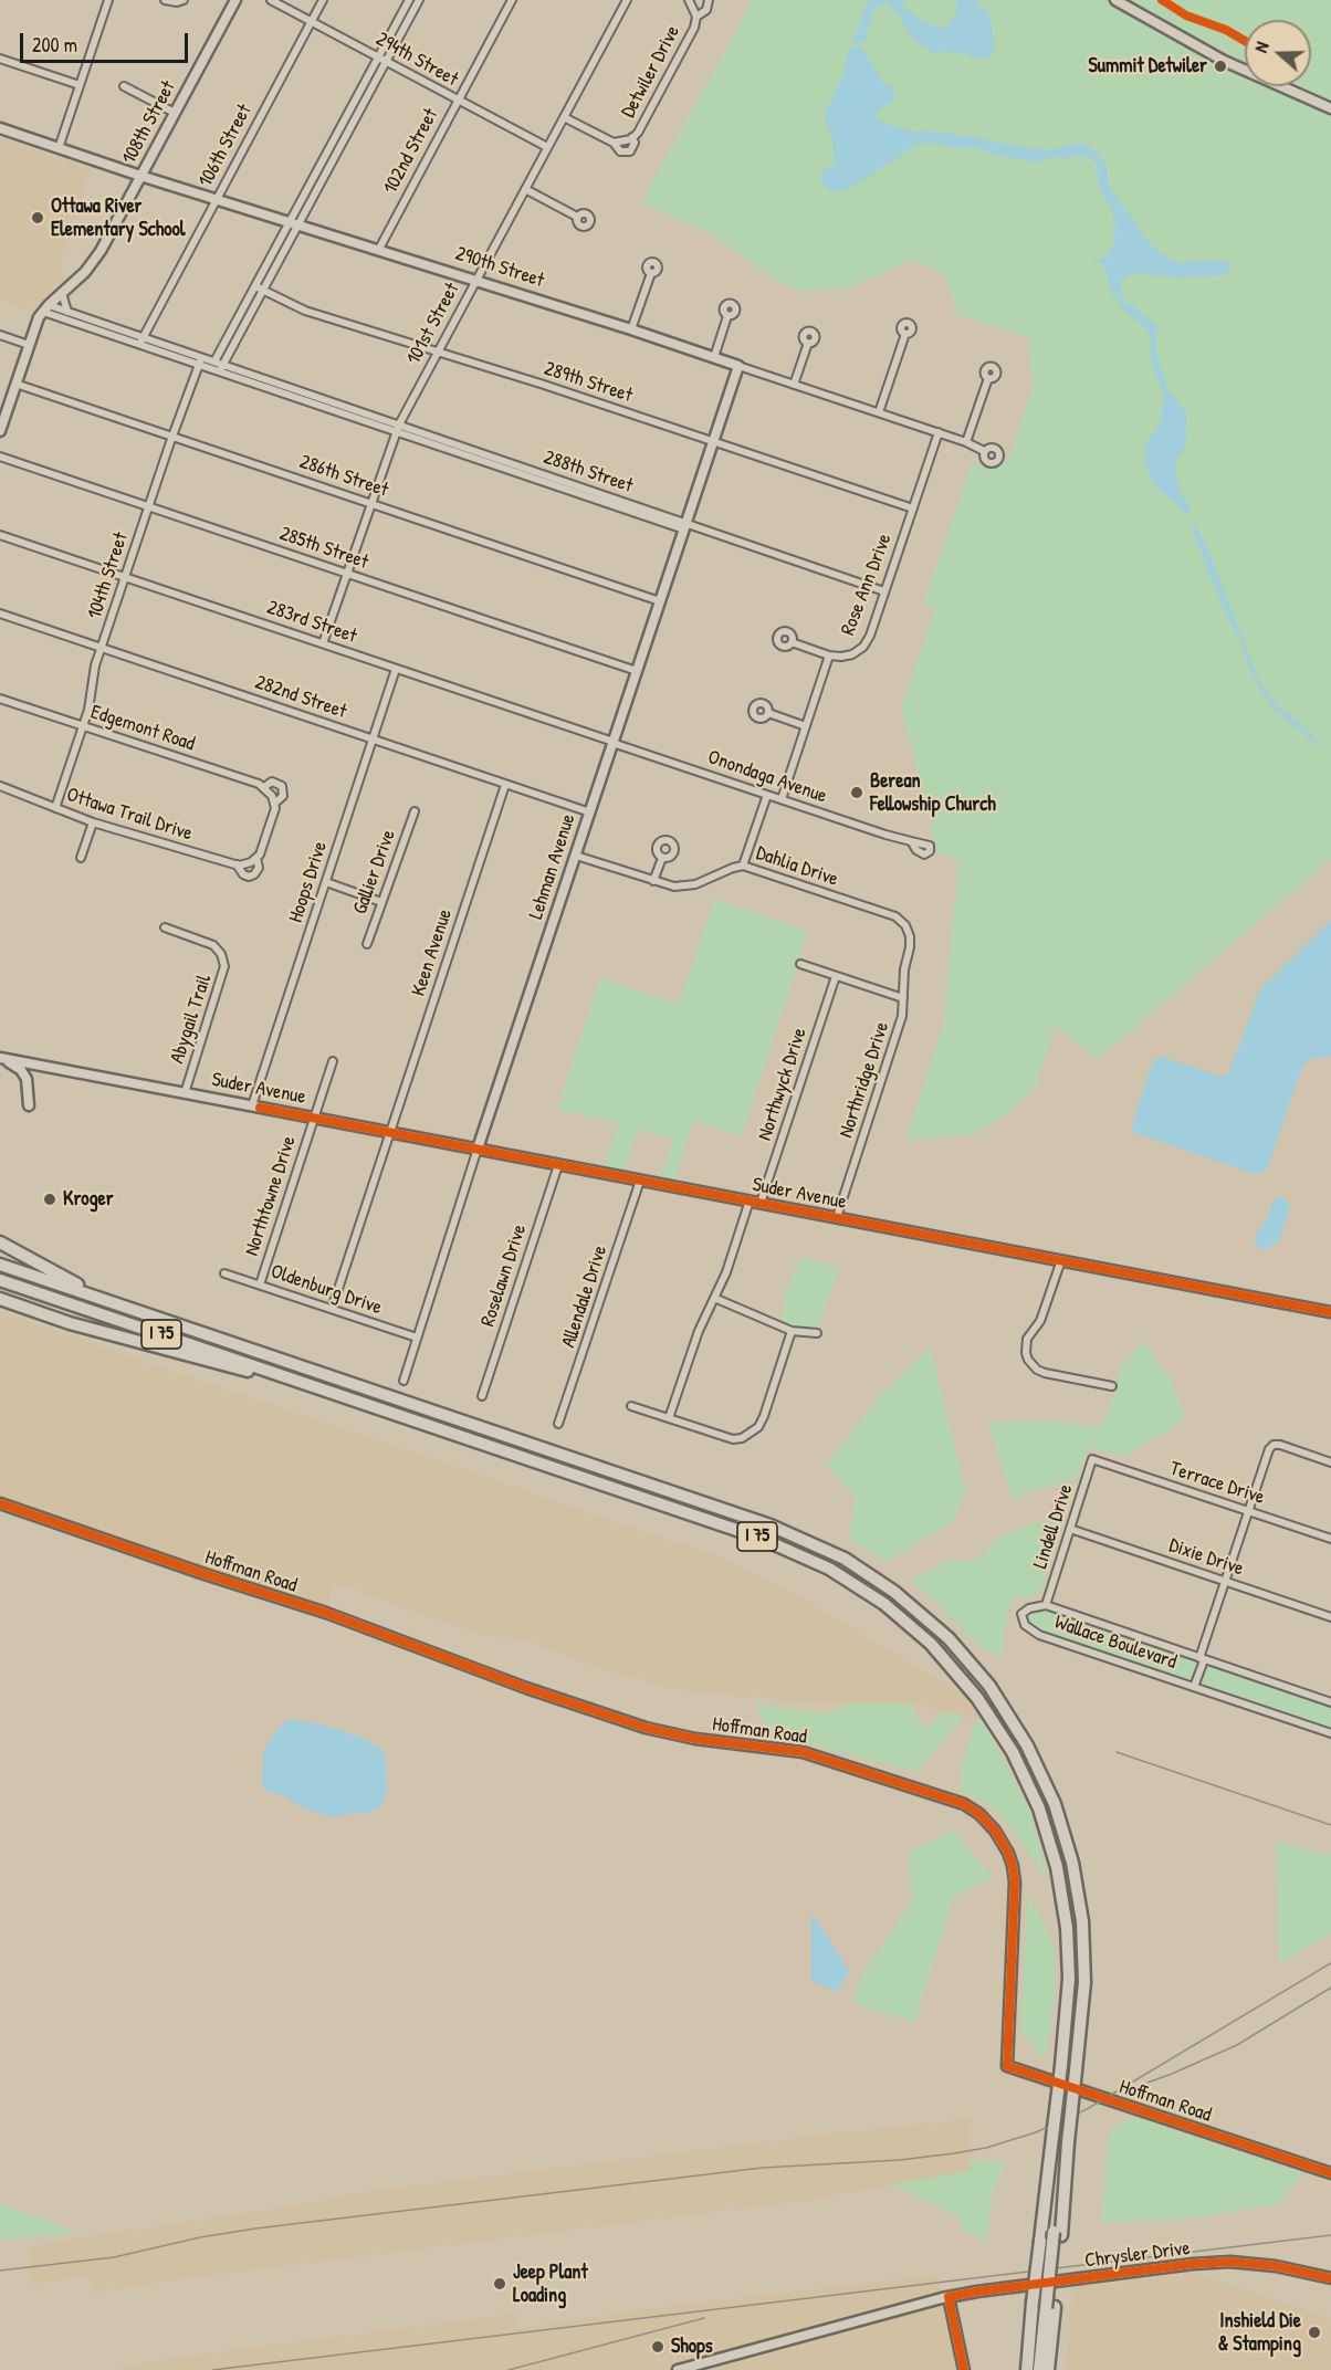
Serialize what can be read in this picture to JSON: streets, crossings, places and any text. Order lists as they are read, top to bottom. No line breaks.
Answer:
{"streets":{"highway":["I 75"],"street":["294th Street","Detwiler Drive","108th Street","106th Street","102nd Street","290th Street","101st Street","289th Street","288th Street","286th Street","285th Street","104th Street","Rose Ann Drive","283rd Street","282nd Street","Edgemont Road","Onondaga Avenue","Ottawa Trail Drive","Lehman Avenue","Dahlia Drive","Gallier Drive","Hoops Drive","Keen Avenue","Abygail Trail","Northridge Drive","Northwyck Drive","Suder Avenue","Northtowne Drive","Roselawn Drive","Oldenburg Drive","Allendale Drive","Terrace Drive","Lindell Drive","Dixie Drive","Hoffman Road","Wallace Boulevard","Chrysler Drive"]},"crossings":[["294th Street","106th Street"],["294th Street","102nd Street"],["294th Street","101st Street"],["108th Street","290th Street"],["108th Street","288th Street"],["108th Street","286th Street"],["106th Street","290th Street"],["106th Street","288th Street"],["102nd Street","290th Street"],["290th Street","101st Street"],["290th Street","Rose Ann Drive"],["290th Street","Lehman Avenue"],["101st Street","289th Street"],["101st Street","288th Street"],["101st Street","286th Street"],["101st Street","285th Street"],["101st Street","283rd Street"],["289th Street","Rose Ann Drive"],["289th Street","Lehman Avenue"],["288th Street","104th Street"],["288th Street","Rose Ann Drive"],["288th Street","Lehman Avenue"],["286th Street","104th Street"],["286th Street","Lehman Avenue"],["285th Street","104th Street"],["285th Street","Lehman Avenue"],["104th Street","283rd Street"],["104th Street","282nd Street"],["104th Street","Edgemont Road"],["104th Street","Ottawa Trail Drive"],["Rose Ann Drive","Onondaga Avenue"],["283rd Street","Onondaga Avenue"],["283rd Street","Lehman Avenue"],["283rd Street","Hoops Drive"],["282nd Street","Lehman Avenue"],["282nd Street","Hoops Drive"],["282nd Street","Keen Avenue"],["Onondaga Avenue","Lehman Avenue"],["Lehman Avenue","Dahlia Drive"],["Lehman Avenue","Suder Avenue"],["Lehman Avenue","Oldenburg Drive"],["Dahlia Drive","Northridge Drive"],["Hoops Drive","Suder Avenue"],["Keen Avenue","Suder Avenue"],["Keen Avenue","Oldenburg Drive"],["Abygail Trail","Suder Avenue"],["Northridge Drive","Suder Avenue"],["Northwyck Drive","Suder Avenue"],["Suder Avenue","Northtowne Drive"],["Suder Avenue","Roselawn Drive"],["Suder Avenue","Allendale Drive"],["Northtowne Drive","Oldenburg Drive"],["Terrace Drive","Lindell Drive"],["Lindell Drive","Dixie Drive"],["Lindell Drive","Wallace Boulevard"]],"places":["Summit Detwiler","Ottawa River Elementary School","Berean Fellowship Church","Kroger","Jeep Plant Loading","Inshield Die & Stamping","Shops"],"scale_bar":"200 m","north":"left"}
